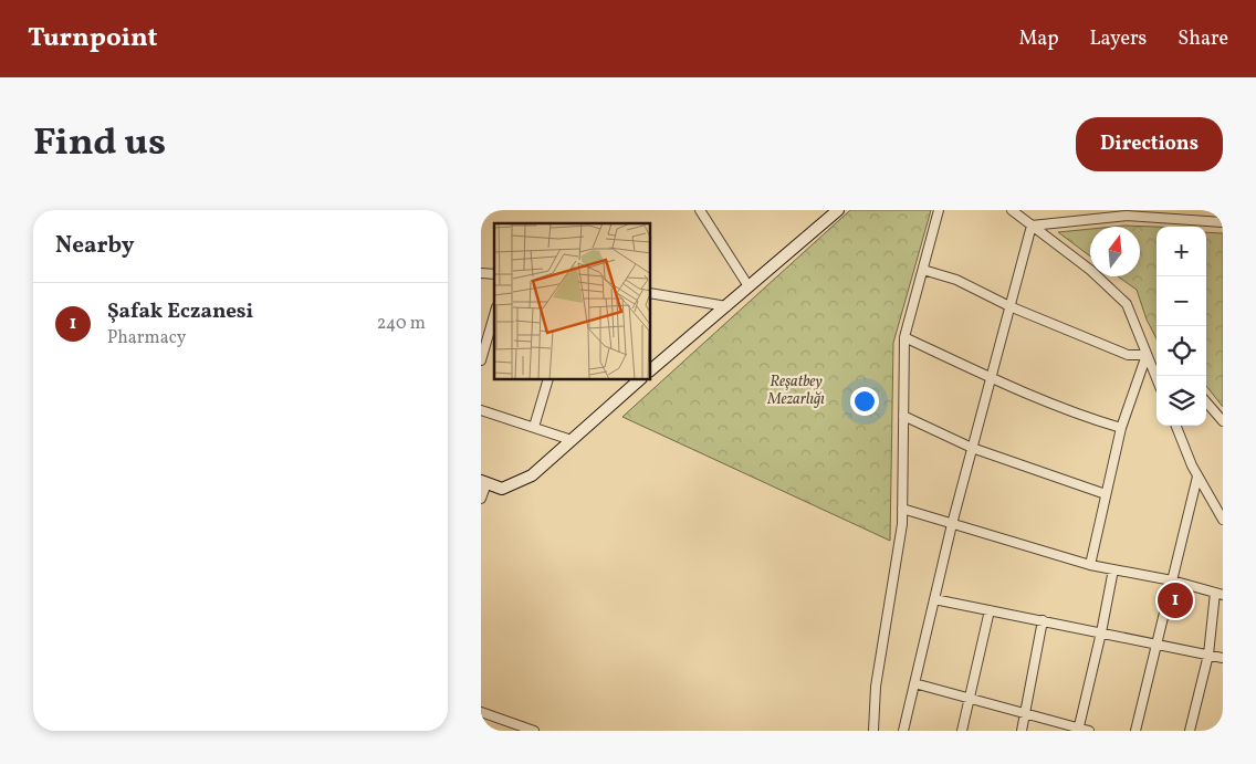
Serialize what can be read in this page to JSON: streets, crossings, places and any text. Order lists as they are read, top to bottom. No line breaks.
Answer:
{"parks":["Reşatbey Mezarlığı"],"north":"top","page":{"header":"Turnpoint","nav":["Map","Layers","Share"],"title":"Find us","buttons":"Directions","heading":"Nearby","map_buttons":["+","−"],"list":[{"mark":"1","name":"Şafak Eczanesi","note":"Pharmacy","value":"240 m"}],"pins":"1"}}
